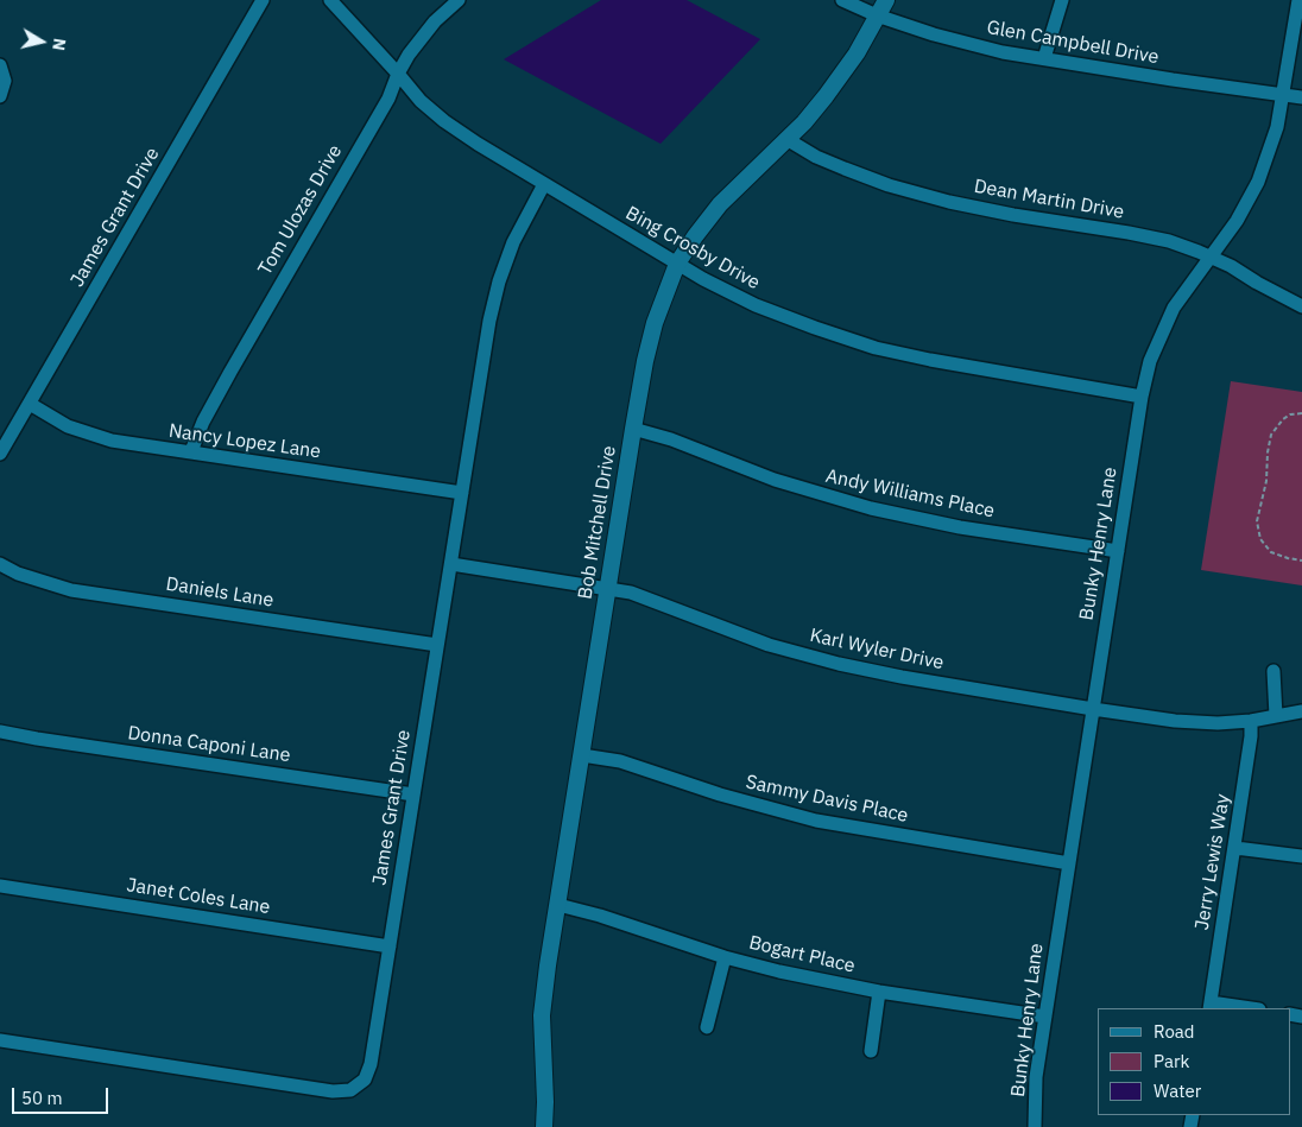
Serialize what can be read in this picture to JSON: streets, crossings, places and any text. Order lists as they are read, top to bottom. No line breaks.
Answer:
{"streets":{"street":["Glen Campbell Drive","Dean Martin Drive","Tom Ulozas Drive","James Grant Drive","Bing Crosby Drive","Nancy Lopez Lane","Andy Williams Place","Bob Mitchell Drive","Bunky Henry Lane","Daniels Lane","Karl Wyler Drive","Donna Caponi Lane","Sammy Davis Place","Jerry Lewis Way","Janet Coles Lane","Bogart Place"]},"crossings":[["Glen Campbell Drive","Bob Mitchell Drive"],["Glen Campbell Drive","Bunky Henry Lane"],["Dean Martin Drive","Bob Mitchell Drive"],["Dean Martin Drive","Bunky Henry Lane"],["Tom Ulozas Drive","Bing Crosby Drive"],["Tom Ulozas Drive","Nancy Lopez Lane"],["James Grant Drive","Bing Crosby Drive"],["James Grant Drive","Nancy Lopez Lane"],["James Grant Drive","Daniels Lane"],["James Grant Drive","Karl Wyler Drive"],["James Grant Drive","Donna Caponi Lane"],["James Grant Drive","Janet Coles Lane"],["Bing Crosby Drive","Bob Mitchell Drive"],["Bing Crosby Drive","Bunky Henry Lane"],["Andy Williams Place","Bob Mitchell Drive"],["Andy Williams Place","Bunky Henry Lane"],["Bob Mitchell Drive","Karl Wyler Drive"],["Bob Mitchell Drive","Sammy Davis Place"],["Bob Mitchell Drive","Bogart Place"],["Bunky Henry Lane","Karl Wyler Drive"],["Bunky Henry Lane","Sammy Davis Place"],["Bunky Henry Lane","Bogart Place"],["Karl Wyler Drive","Jerry Lewis Way"]],"legend":["Road","Park","Water"],"scale_bar":"50 m","north":"right"}
